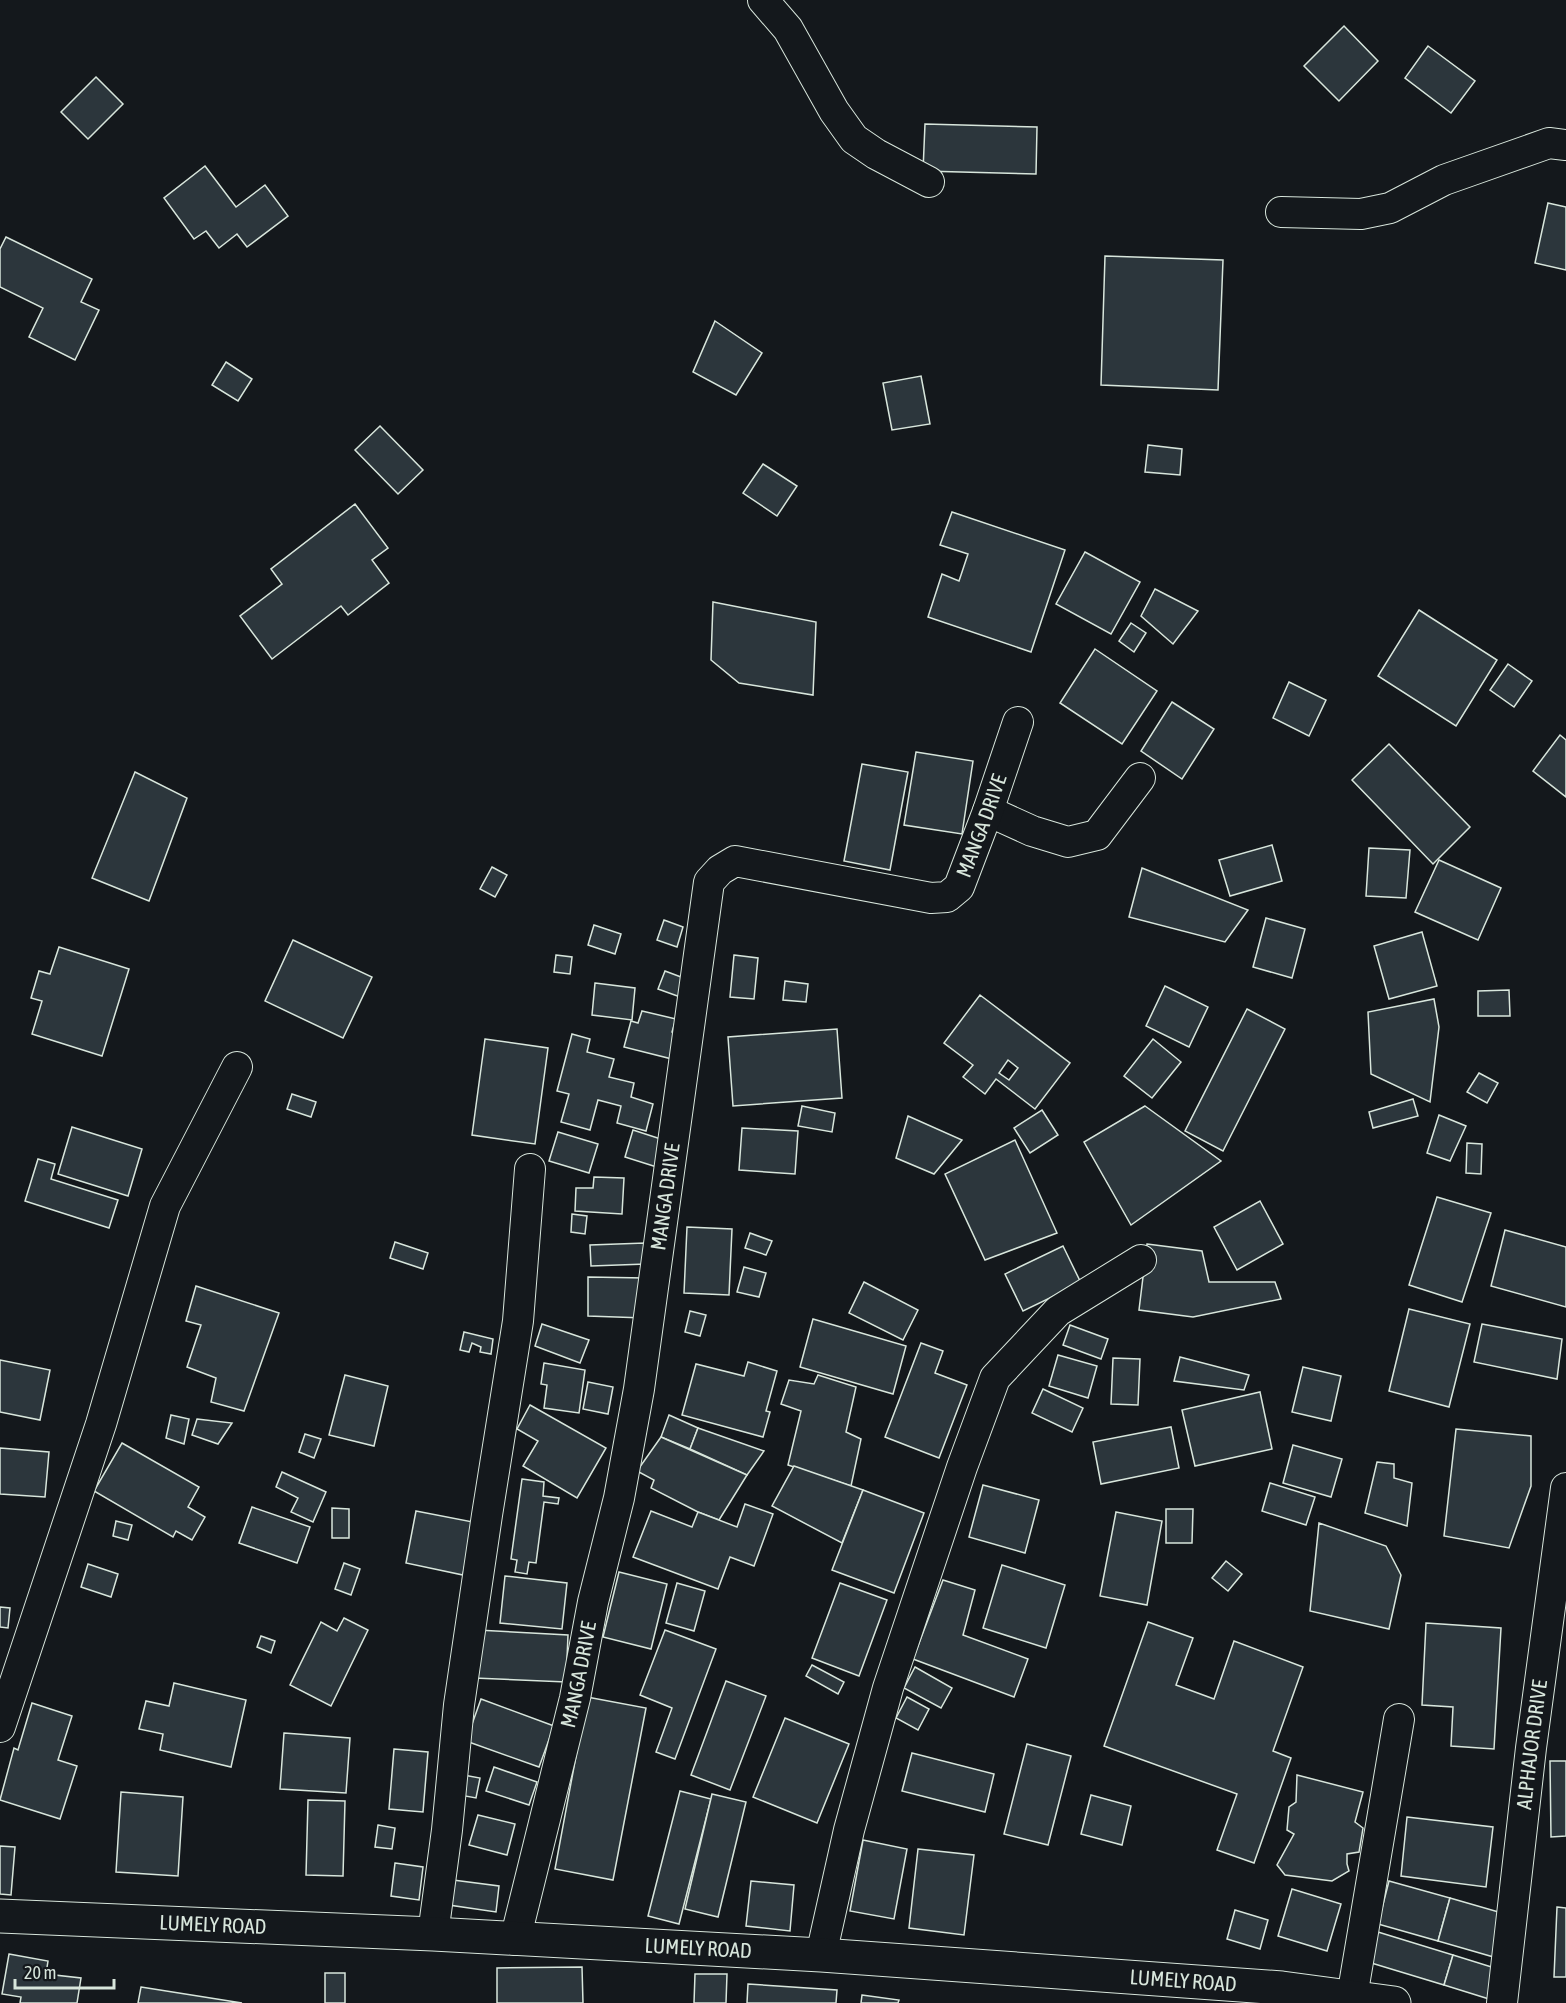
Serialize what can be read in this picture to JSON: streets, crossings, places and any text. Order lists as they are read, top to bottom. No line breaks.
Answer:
{"streets":{"street":["MANGA DRIVE","ALPHAJOR DRIVE","LUMELY ROAD"]},"crossings":[["MANGA DRIVE","LUMELY ROAD"]],"scale_bar":"20 m"}
